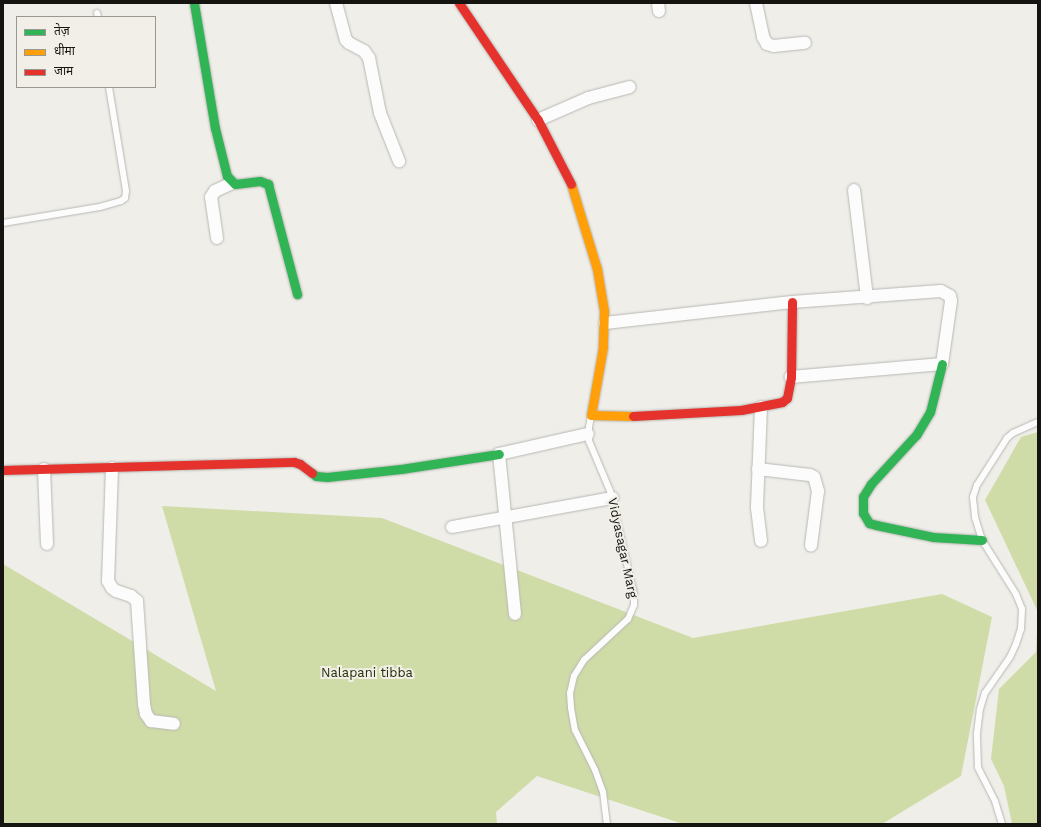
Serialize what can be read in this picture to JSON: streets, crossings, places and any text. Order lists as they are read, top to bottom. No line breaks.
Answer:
{"streets":{"lane":["Vidyasagar Marg"]},"parks":["Nalapani tibba"],"legend":["तेज़","धीमा","जाम"]}
